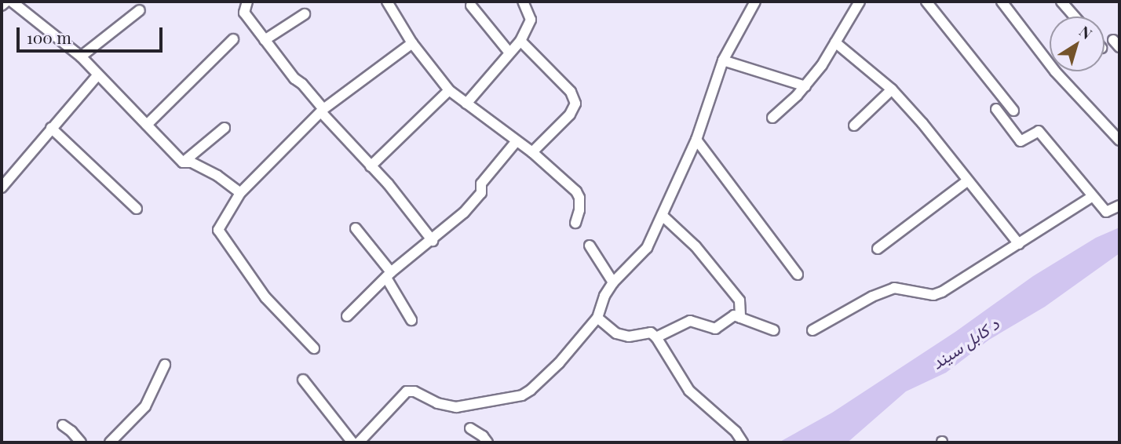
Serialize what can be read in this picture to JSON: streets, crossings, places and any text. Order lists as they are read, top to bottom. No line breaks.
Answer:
{"water":["د کابل سيند"],"scale_bar":"100 m","north":"top right"}
